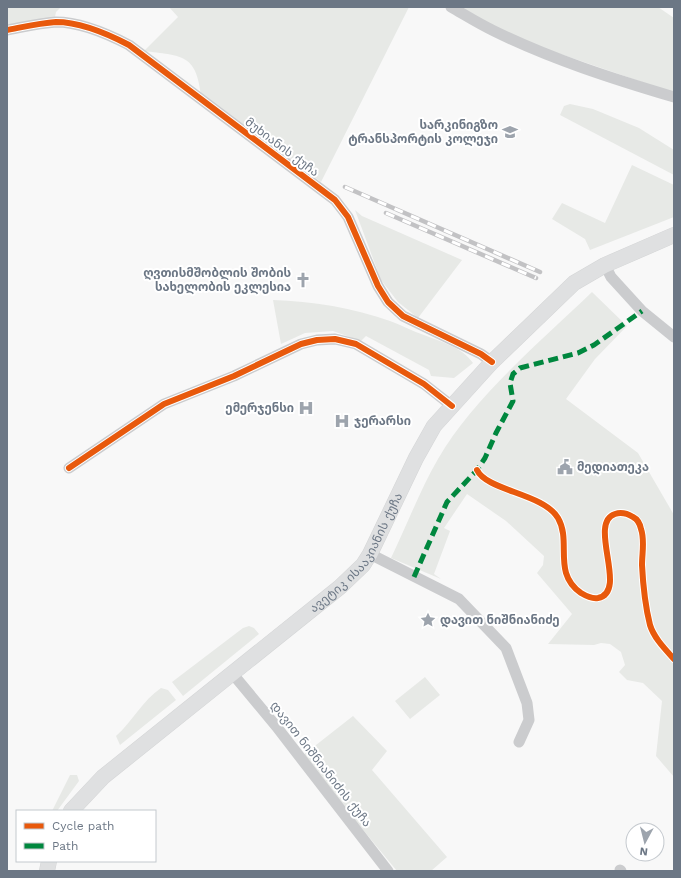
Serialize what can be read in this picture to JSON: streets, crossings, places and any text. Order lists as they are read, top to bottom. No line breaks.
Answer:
{"streets":{"main road":["ავეტიკ ისააკიანის ქუჩა"],"street":["მუხიანის ქუჩა","დავით ნიშნიანიძის ქუჩა"]},"crossings":[["მუხიანის ქუჩა","ავეტიკ ისააკიანის ქუჩა"],["ავეტიკ ისააკიანის ქუჩა","დავით ნიშნიანიძის ქუჩა"]],"places":{"school or university":["სარკინიგზო ტრანსპორტის კოლეჯი"],"church":["ღვთისმშობლის შობის სახელობის ეკლესია"],"hospital":["ემერჯენსი","ჯერარსი"],"public building":["მედიათეკა"],"place":["დავით ნიშნიანიძე"]},"legend":["Cycle path","Path"],"north":"bottom"}
